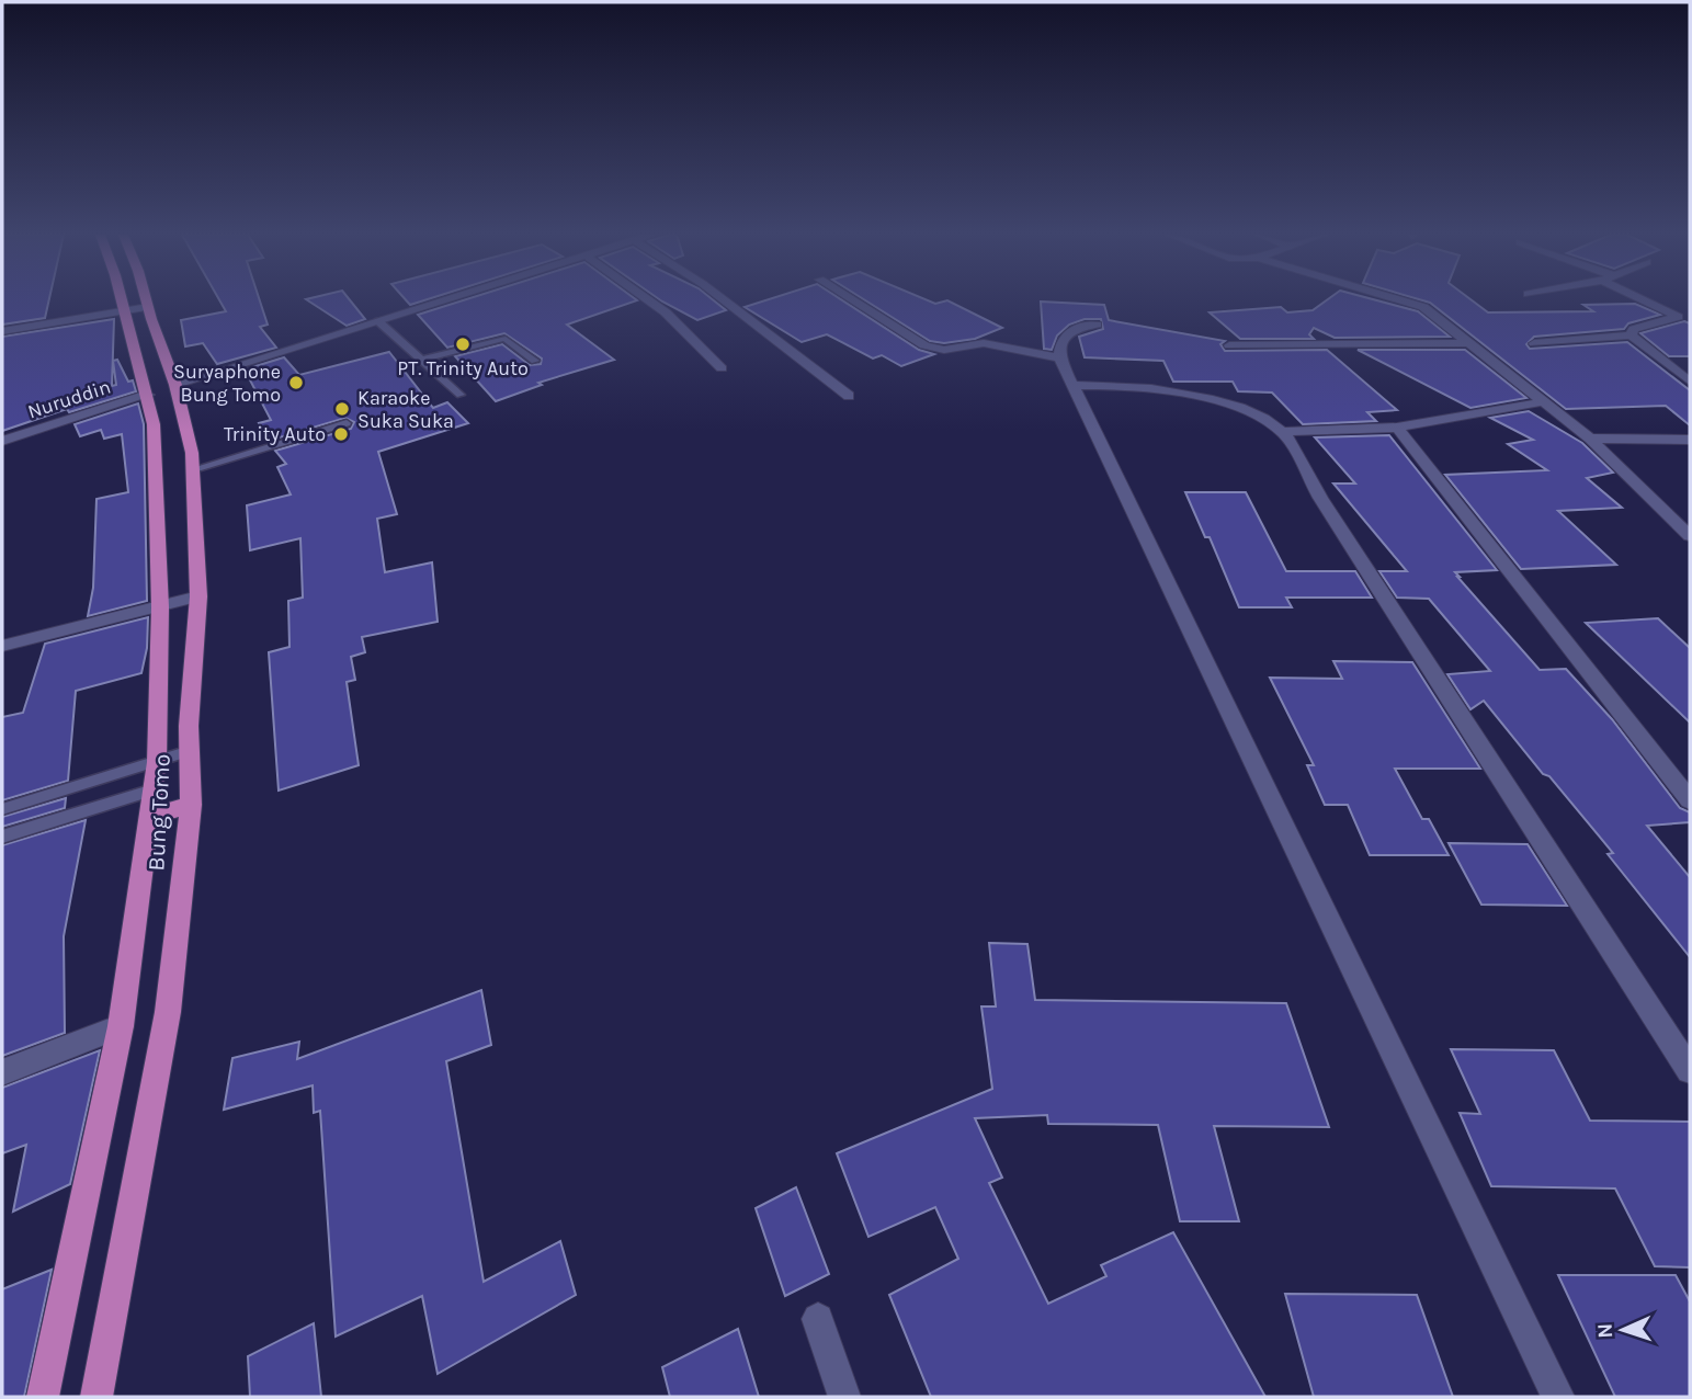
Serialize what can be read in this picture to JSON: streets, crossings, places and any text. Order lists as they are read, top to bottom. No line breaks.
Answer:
{"streets":{"main road":["Bung Tomo"],"street":["Nuruddin"]},"crossings":[["Nuruddin","Bung Tomo"]],"places":["PT. Trinity Auto","Suryaphone Bung Tomo","Karaoke Suka Suka","Trinity Auto"],"north":"left"}
